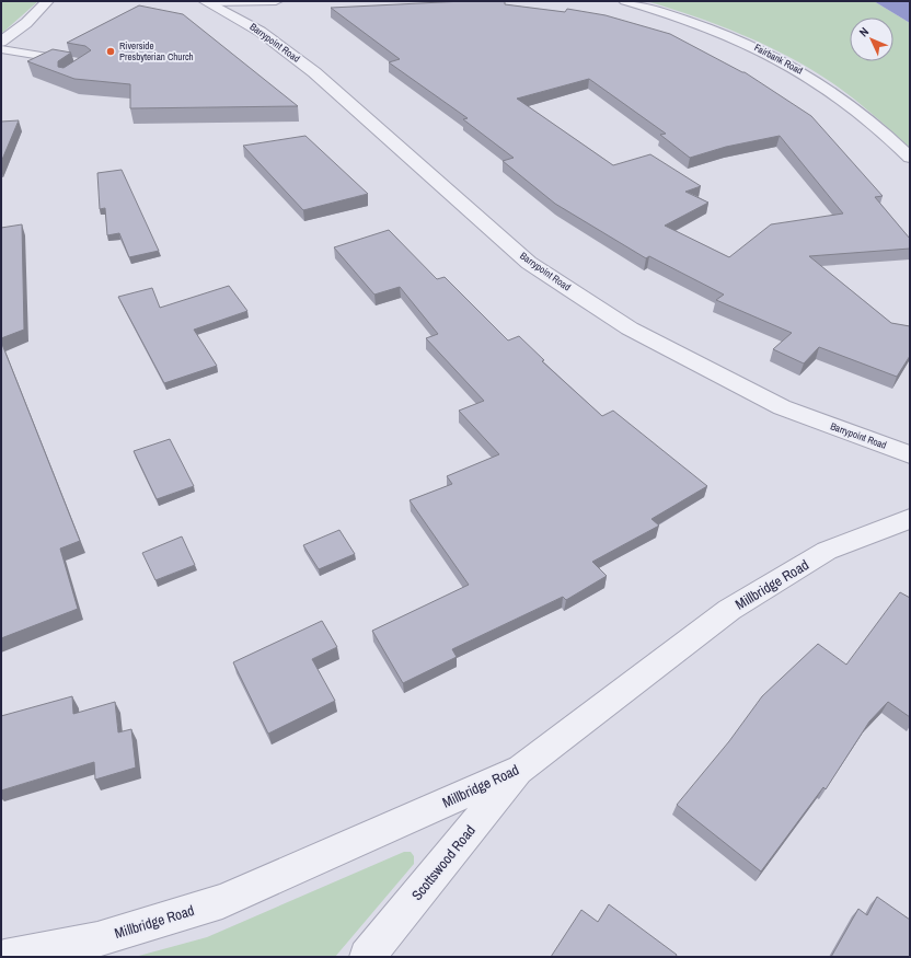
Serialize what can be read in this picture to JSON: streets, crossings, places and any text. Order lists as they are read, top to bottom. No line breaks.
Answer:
{"streets":{"street":["Barrypoint Road","Fairbank Road","Millbridge Road","Scottswood Road"]},"crossings":[["Millbridge Road","Scottswood Road"]],"places":["Riverside Presbyterian Church"],"north":"top left"}
